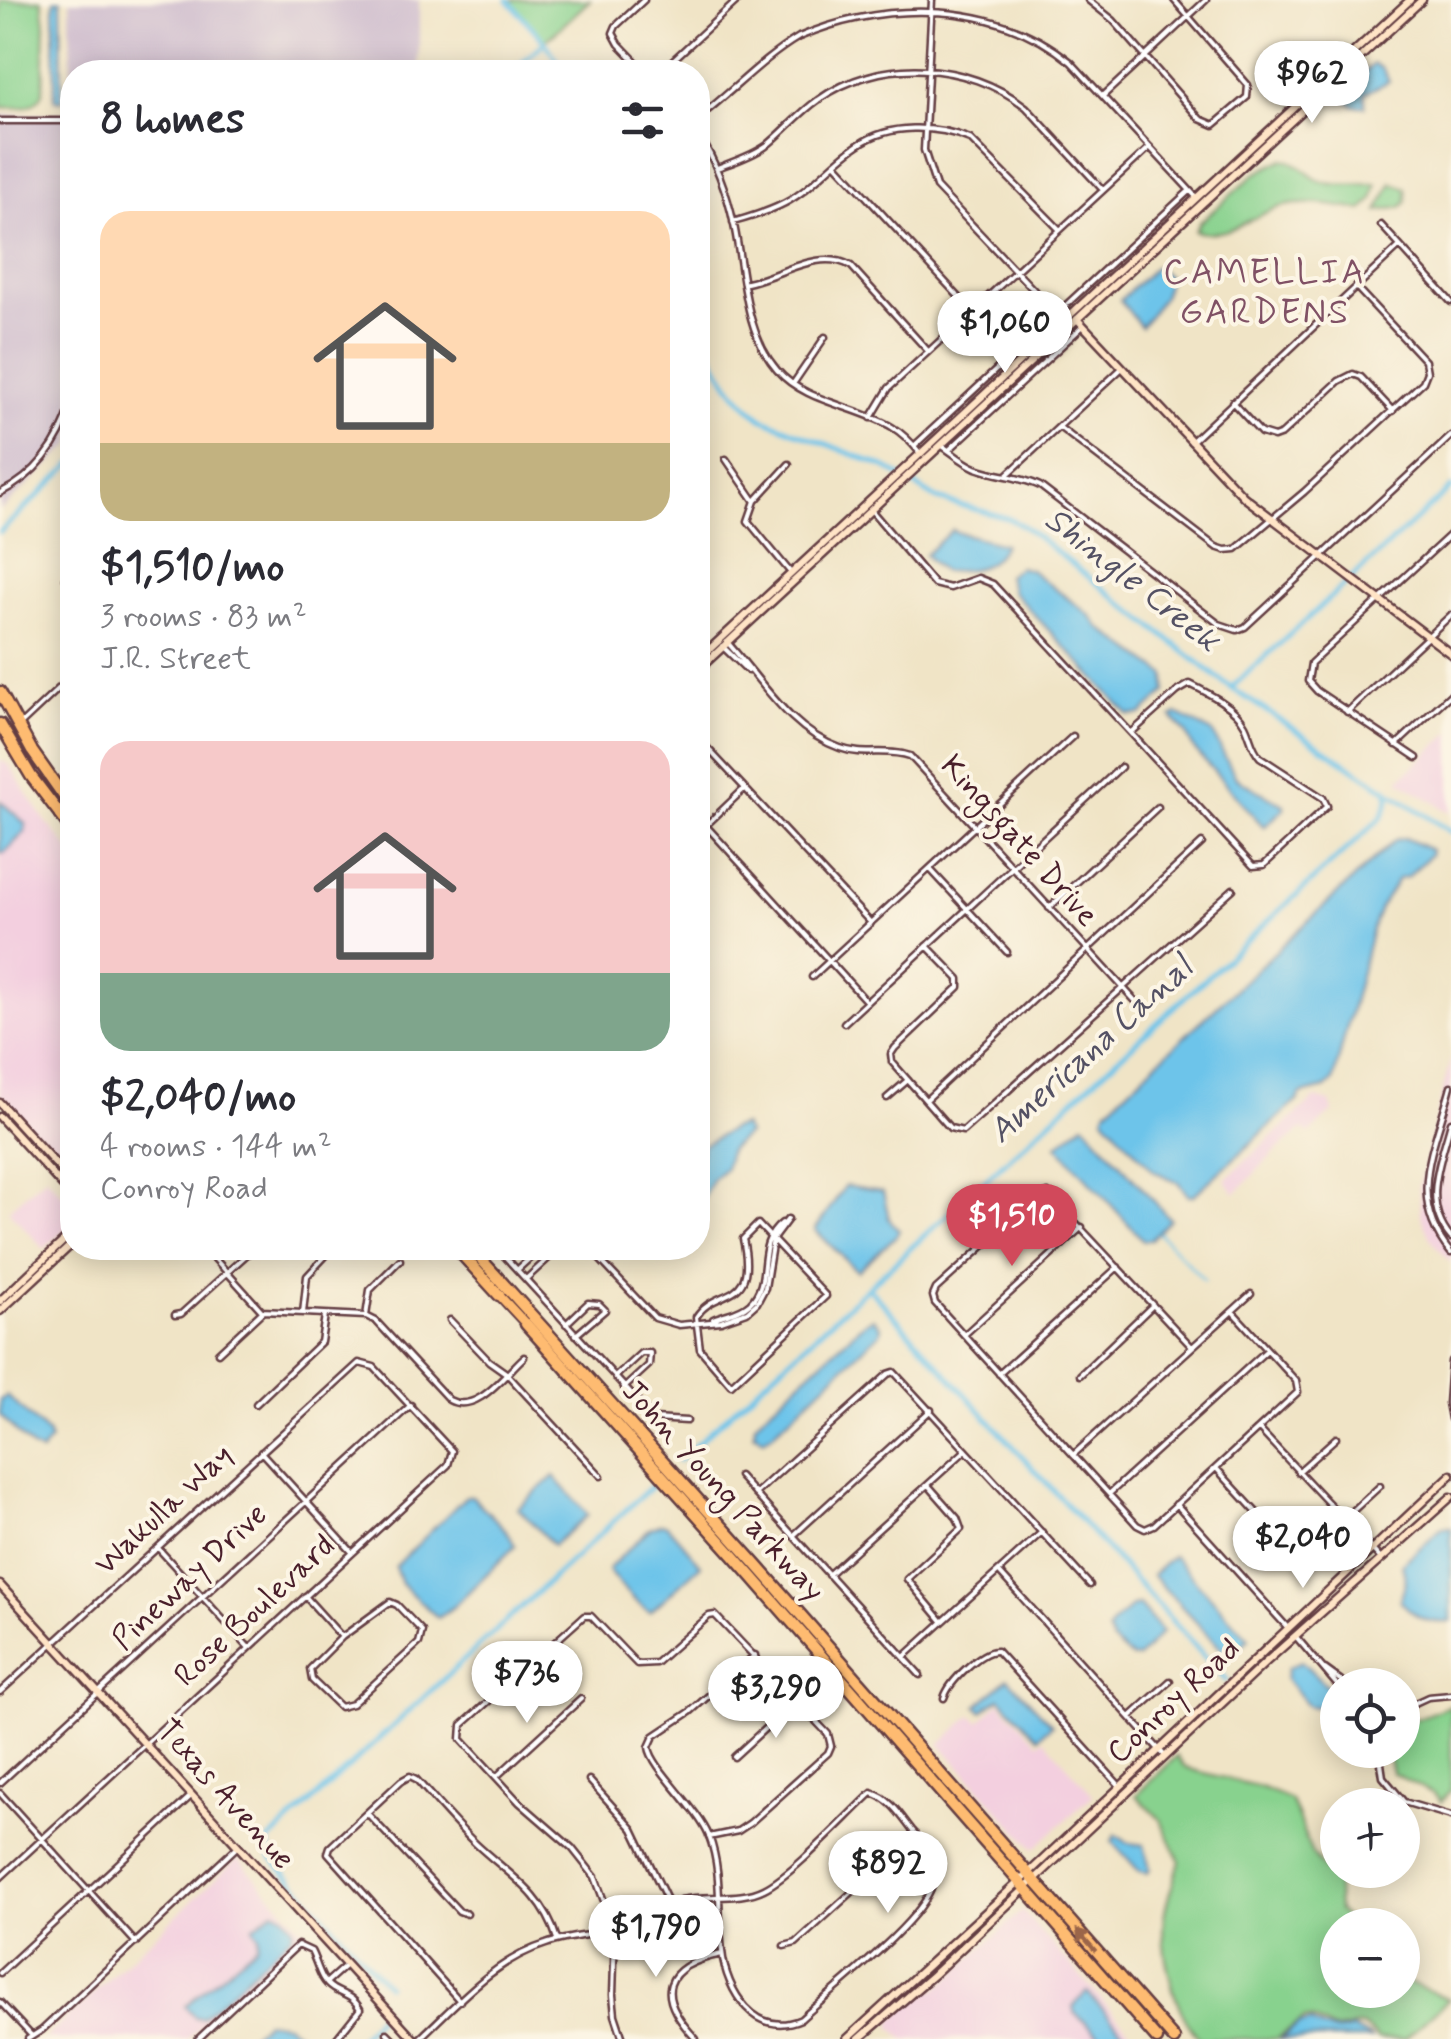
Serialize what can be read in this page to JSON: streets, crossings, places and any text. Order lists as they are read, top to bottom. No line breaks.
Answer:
{"streets":{"highway":["John Young Parkway"],"street":["Kingsgate Drive","Wakulla Way","Pineway Drive","Rose Boulevard","Conroy Road","Texas Avenue"]},"crossings":[["John Young Parkway","Conroy Road"],["Wakulla Way","Pineway Drive"],["Wakulla Way","Rose Boulevard"],["Wakulla Way","Texas Avenue"],["Pineway Drive","Rose Boulevard"],["Pineway Drive","Texas Avenue"],["Rose Boulevard","Texas Avenue"]],"districts":["CAMELLIA GARDENS"],"water":["Shingle Creek","Americana Canal"],"page":{"price":["$962","$1,060","$1,510","$2,040","$736","$3,290","$892","$1,790"],"heading":"8 homes","list":[{"name":"$1,510/mo","note":"3 rooms · 83 m² · J.R. Street"},{"name":"$2,040/mo","note":"4 rooms · 144 m² · Conroy Road"}],"map_buttons":["+","−"]}}
